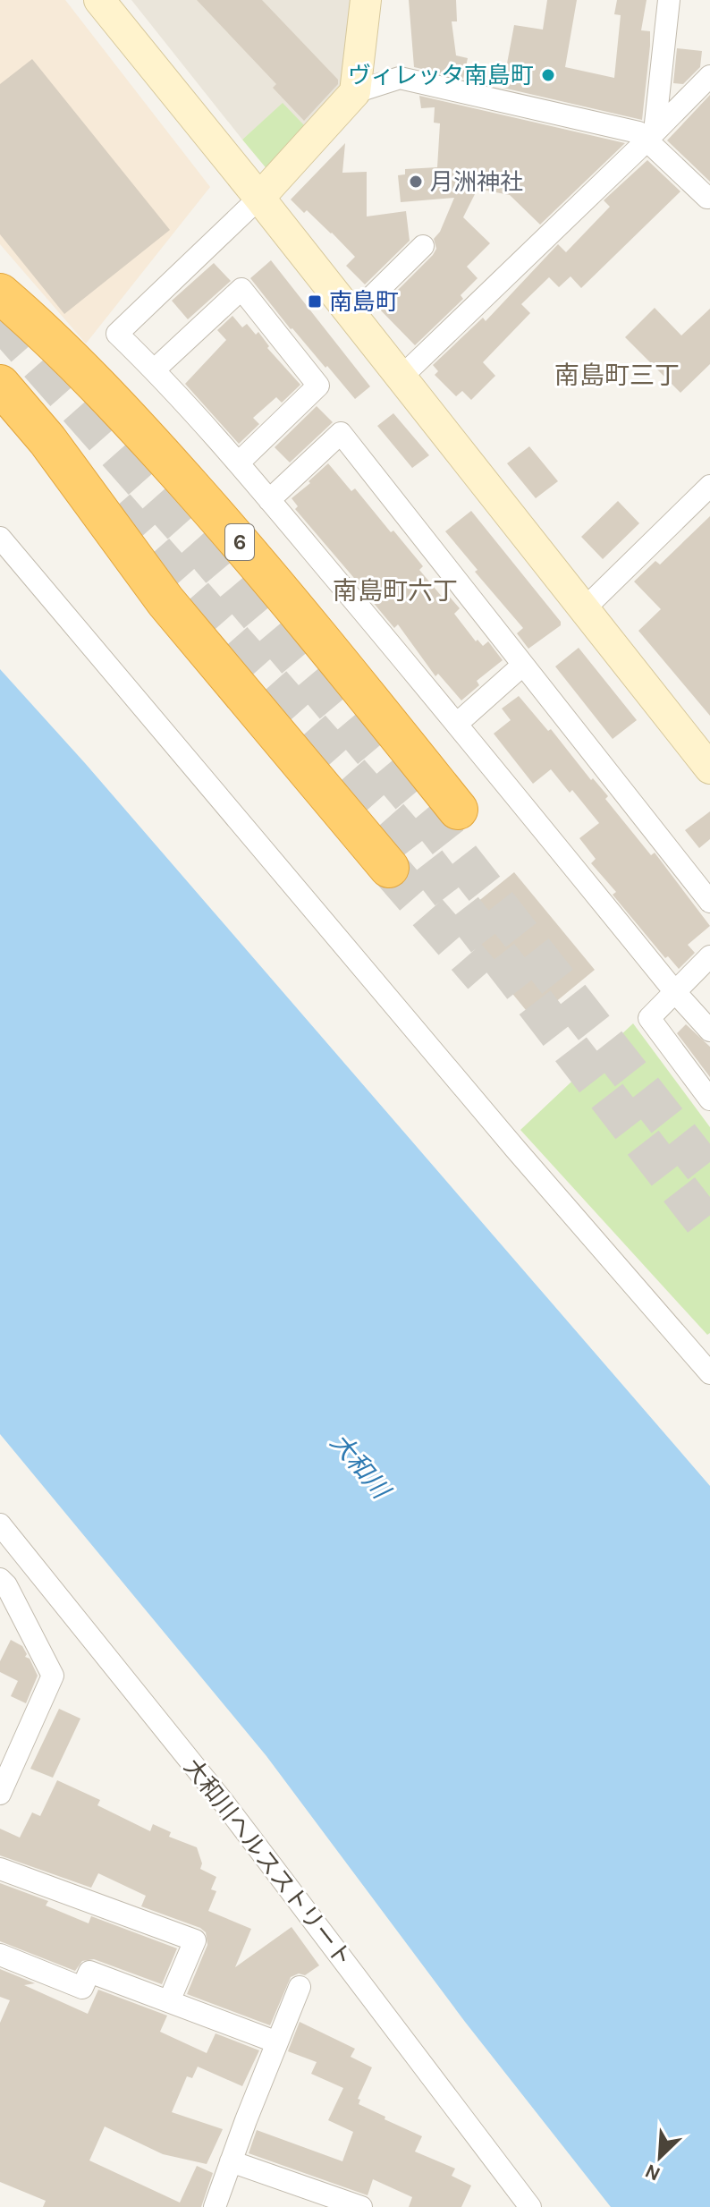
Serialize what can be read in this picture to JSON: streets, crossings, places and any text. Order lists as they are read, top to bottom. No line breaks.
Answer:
{"streets":{"highway":["6"],"street":["大和川ヘルスストリート"]},"districts":["南島町三丁","南島町六丁"],"water":["大和川"],"places":{"other":["ヴィレッタ南島町","月洲神社"],"transit":["南島町"]},"north":"bottom left"}
